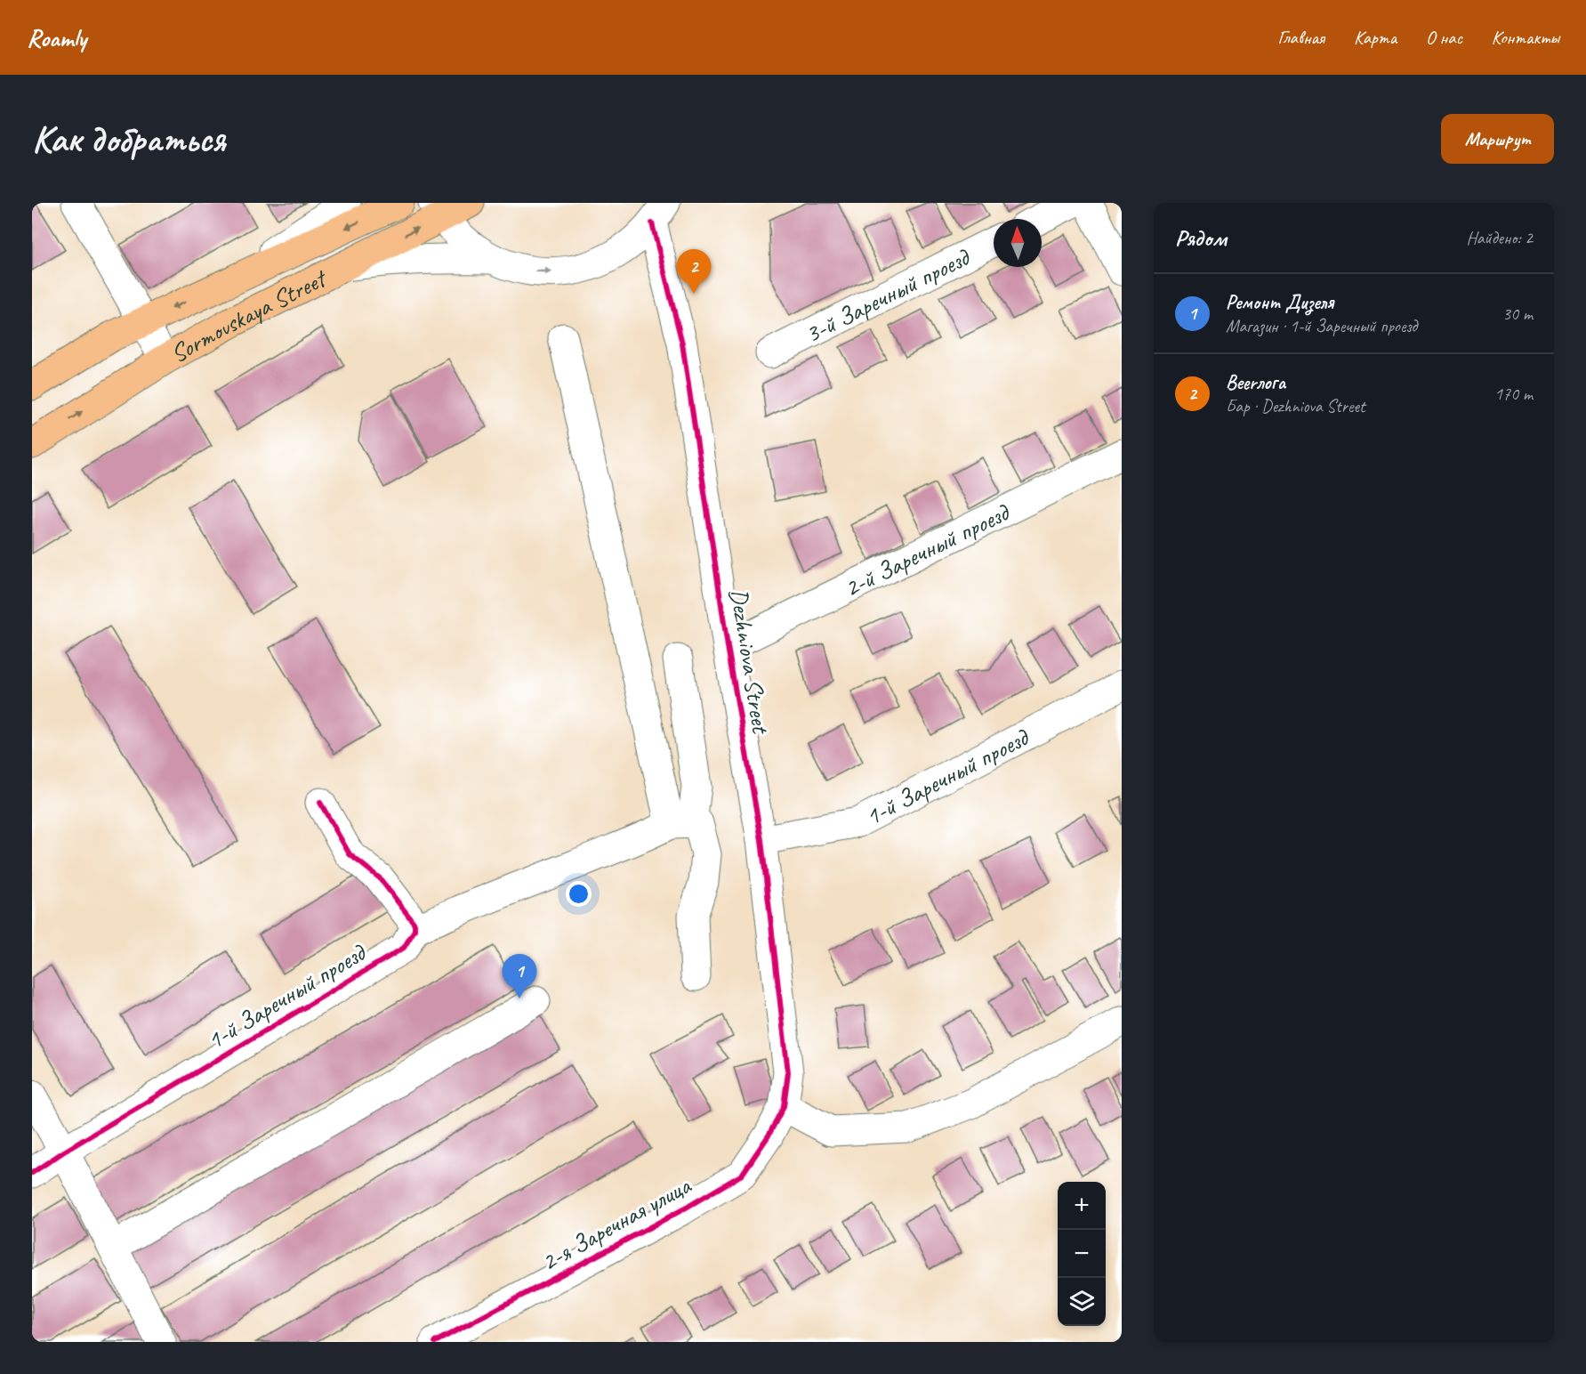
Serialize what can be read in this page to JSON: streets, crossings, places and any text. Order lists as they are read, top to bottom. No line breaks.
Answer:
{"streets":{"main road":["Sormovskaya Street"],"street":["3-й Заречный проезд","2-й Заречный проезд","Dezhniova Street","1-й Заречный проезд","2-я Заречная улица"]},"crossings":[["2-й Заречный проезд","Dezhniova Street"],["Dezhniova Street","1-й Заречный проезд"],["Dezhniova Street","2-я Заречная улица"]],"north":"top","page":{"header":"Roamly","nav":["Главная","Карта","О нас","Контакты"],"buttons":"Маршрут","title":"Как добраться","heading":["Рядом","Найдено: 2"],"pins":["2","1"],"list":[{"mark":"1","name":"Ремонт Дизеля","note":"Магазин · 1-й Заречный проезд","value":"30 m"},{"mark":"2","name":"Beerлога","note":"Бар · Dezhniova Street","value":"170 m"}],"map_buttons":["+","−"]}}
